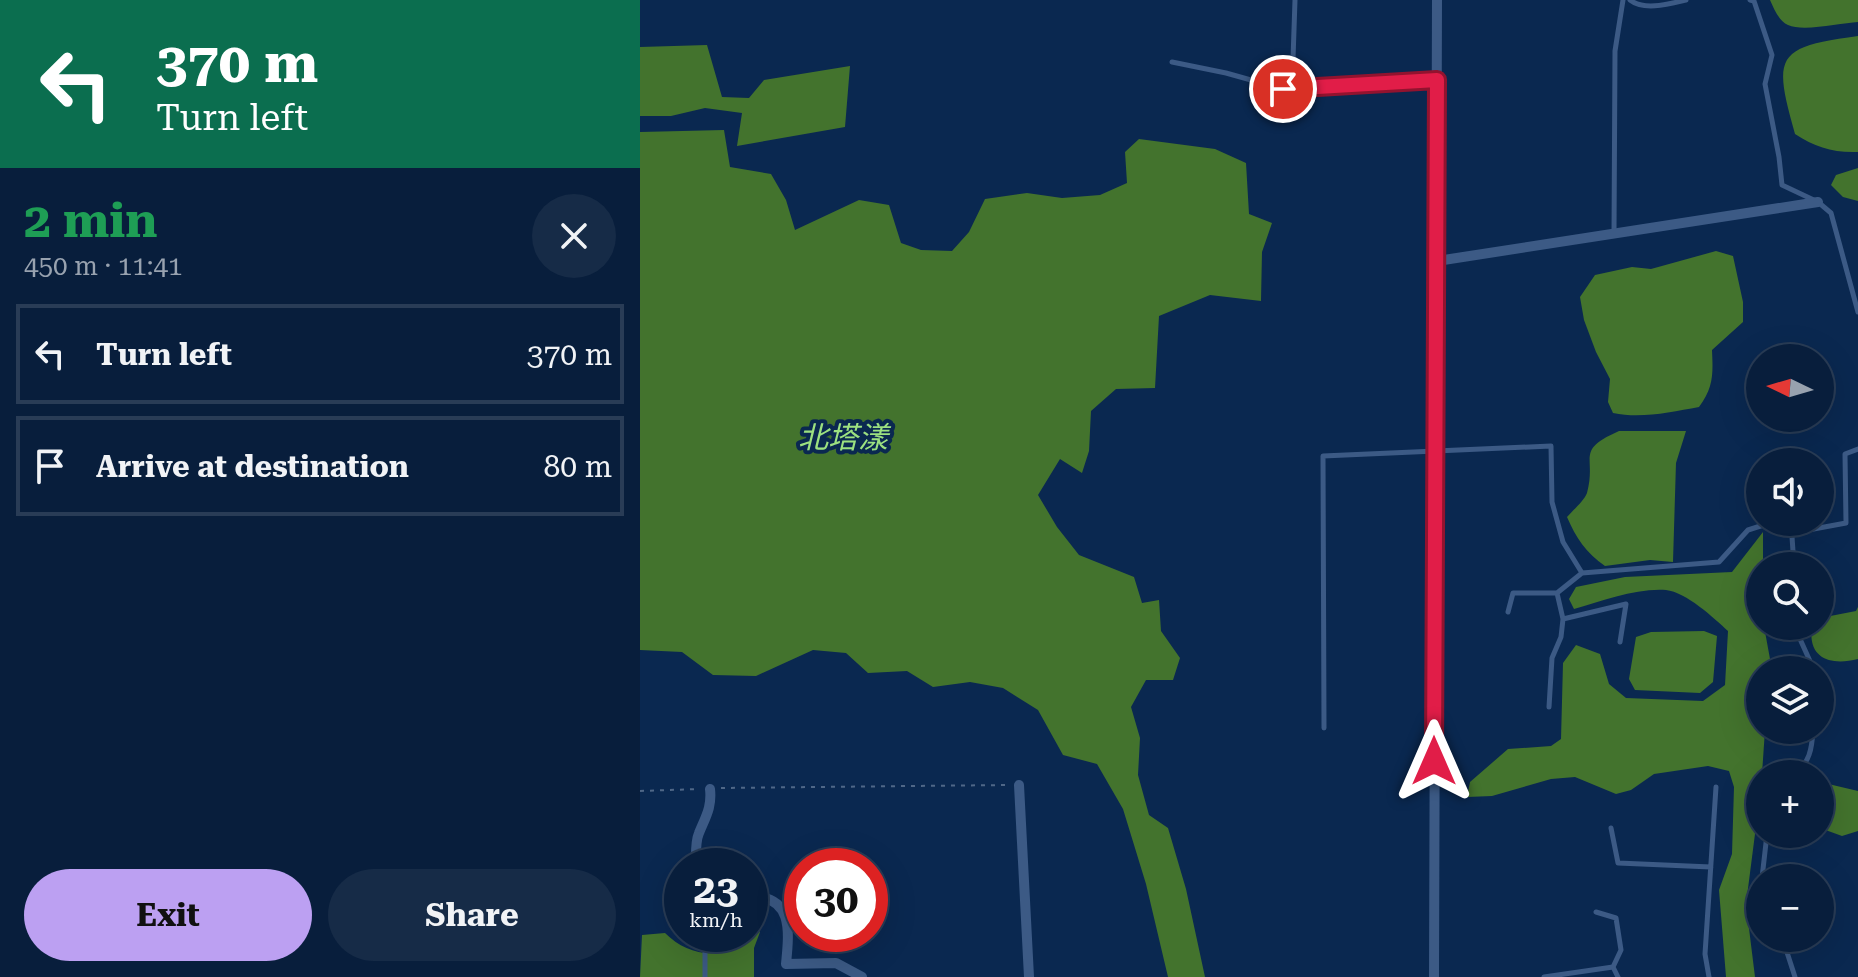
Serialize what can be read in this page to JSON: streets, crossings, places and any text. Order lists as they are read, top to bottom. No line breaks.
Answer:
{"water":["北塔漾"],"north":"left","page":{"turn":["370 m","Turn left"],"heading":["2 min","450 m · 11:41"],"list":[{"name":"Turn left","value":"370 m"},{"name":"Arrive at destination","value":"80 m"}],"map_buttons":["+","−"],"speed":"23 km/h","limit":"30","buttons":["Exit","Share"]}}
